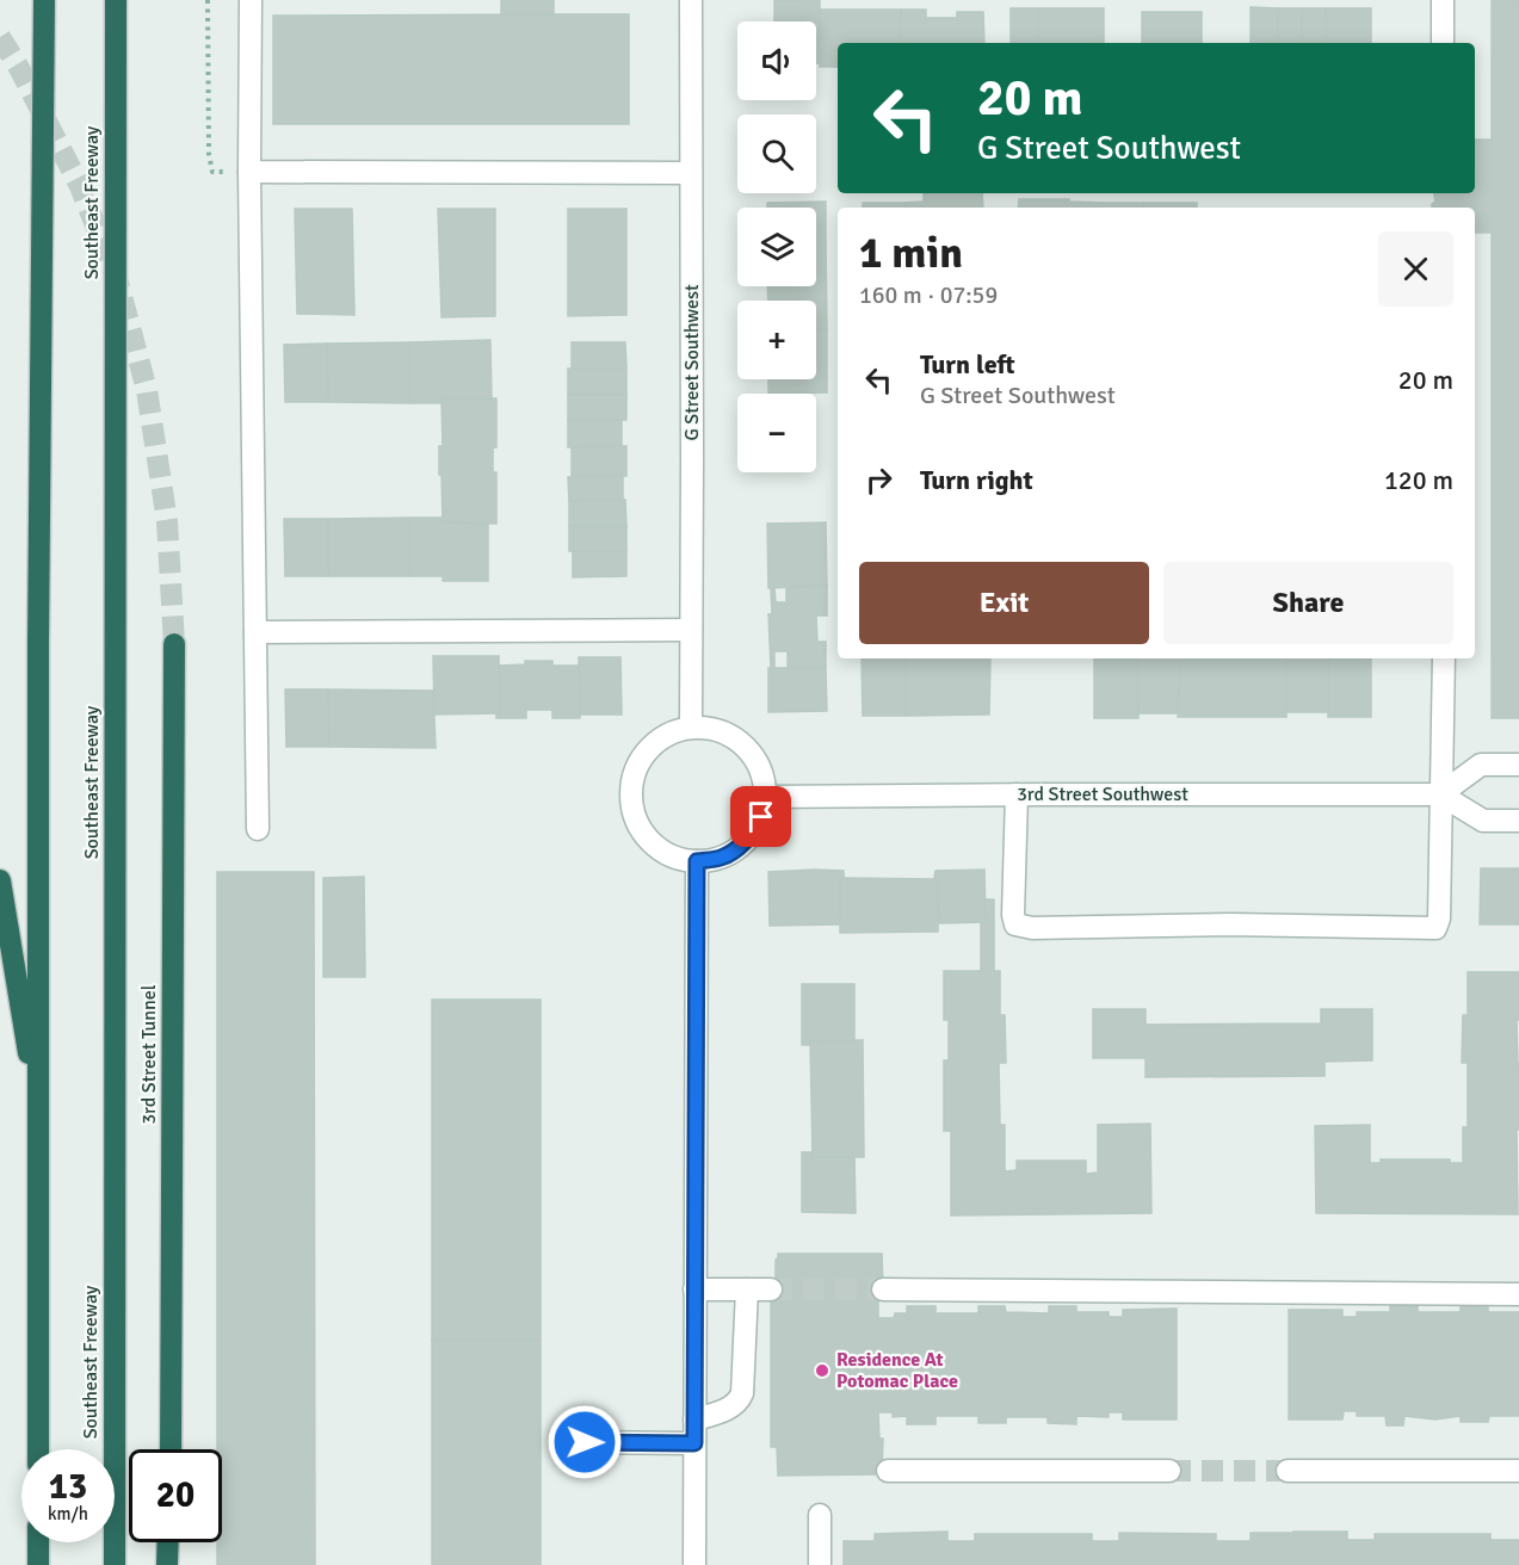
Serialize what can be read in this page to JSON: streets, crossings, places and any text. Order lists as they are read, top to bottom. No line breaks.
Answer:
{"streets":{"highway":["Southeast Freeway","3rd Street Tunnel"],"street":["G Street Southwest","3rd Street Southwest"]},"crossings":[["G Street Southwest","3rd Street Southwest"]],"places":["Residence At Potomac Place"],"page":{"map_buttons":["+","−"],"turn":["20 m","G Street Southwest"],"heading":["1 min","160 m · 07:59"],"list":[{"name":"Turn left","note":"G Street Southwest","value":"20 m"},{"name":"Turn right","value":"120 m"}],"buttons":["Exit","Share"],"speed":"13 km/h","limit":"20"}}
